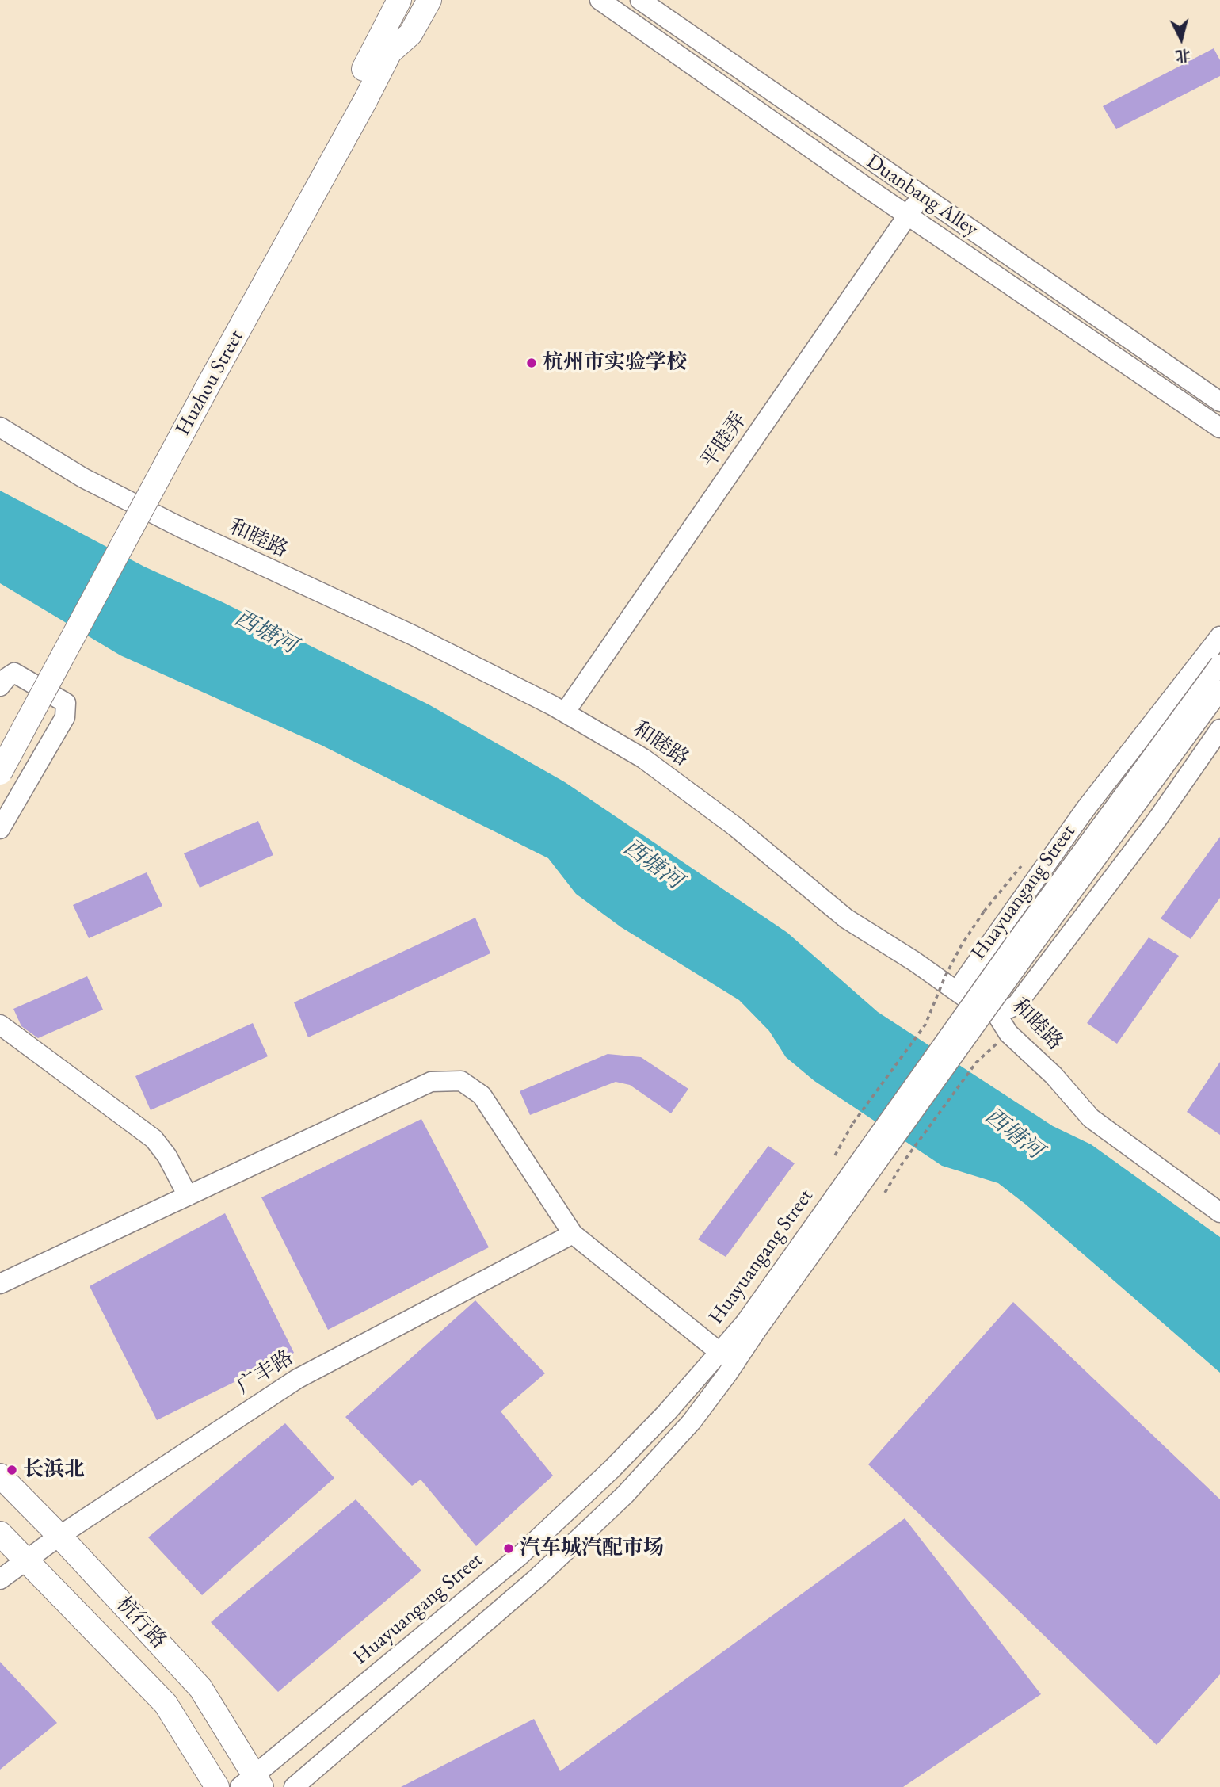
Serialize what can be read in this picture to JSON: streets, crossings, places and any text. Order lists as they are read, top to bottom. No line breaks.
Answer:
{"streets":{"main road":["Huzhou Street","杭行路"],"street":["Duanbang Alley","平睦弄","和睦路","Huayuangang Street","广丰路"]},"crossings":[["Duanbang Alley","平睦弄"],["平睦弄","和睦路"],["Huayuangang Street","杭行路"],["广丰路","杭行路"]],"water":["西塘河"],"places":["杭州市实验学校","长浜北","汽车城汽配市场"],"north":"bottom"}
